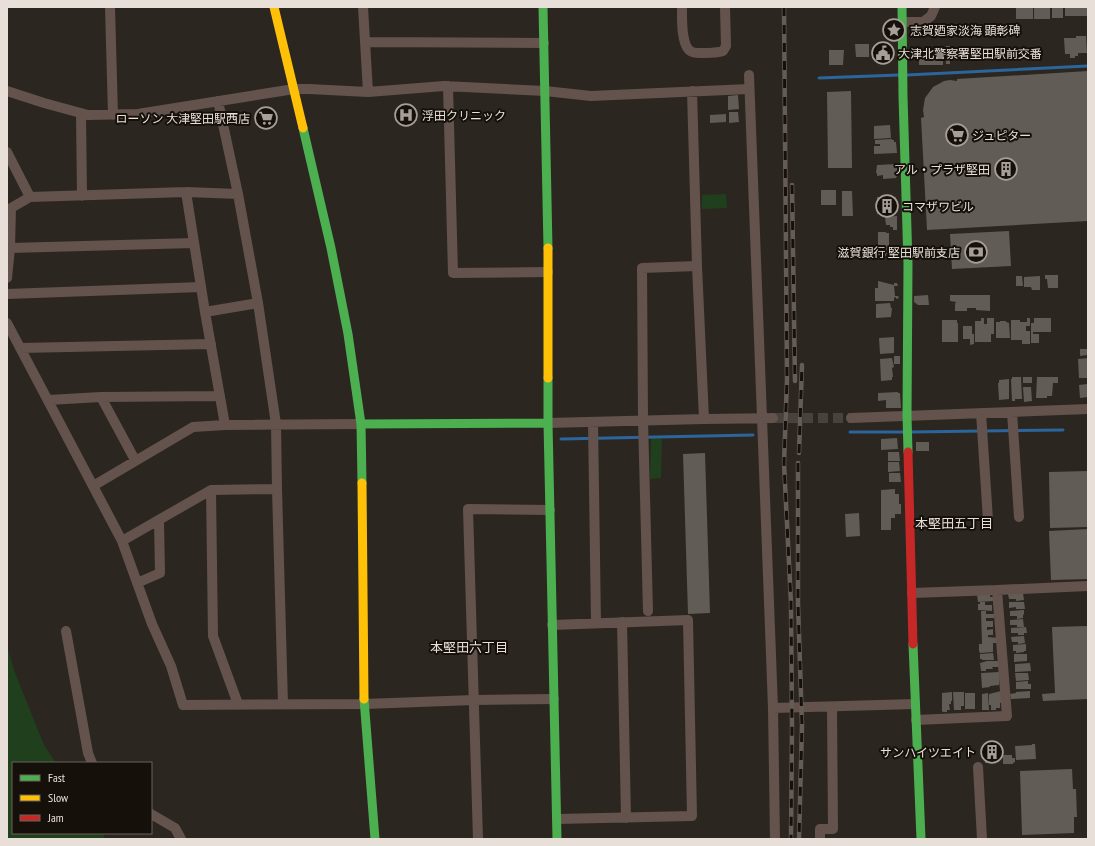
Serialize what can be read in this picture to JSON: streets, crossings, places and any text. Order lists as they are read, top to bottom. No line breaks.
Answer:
{"districts":["本堅田五丁目","本堅田六丁目"],"places":{"place":["志賀廼家淡海 顕彰碑"],"public building":["大津北警察署堅田駅前交番"],"hospital":["浮田クリニック"],"supermarket":["ローソン 大津堅田駅西店","ジュピター"],"building":["アル・プラザ堅田","コマザワビル","サンハイツエイト"],"bank":["滋賀銀行 堅田駅前支店"]},"legend":["Fast","Slow","Jam"]}
